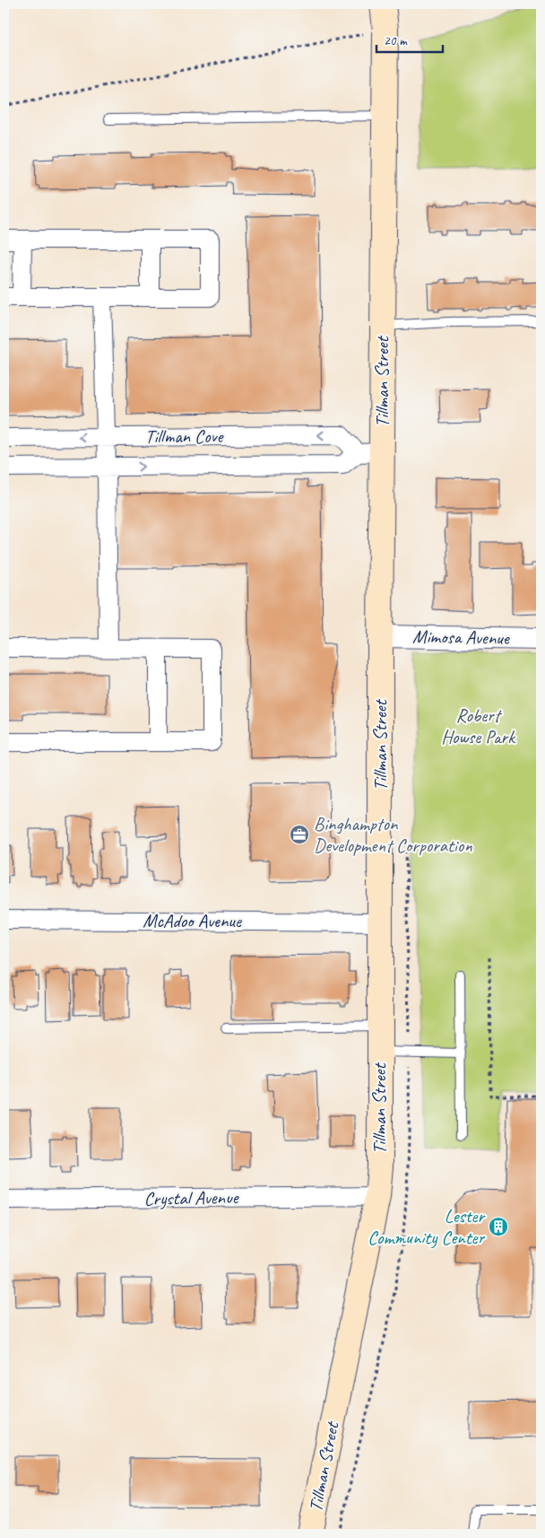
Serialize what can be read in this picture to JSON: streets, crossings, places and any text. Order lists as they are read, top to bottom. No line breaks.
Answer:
{"streets":{"main road":["Tillman Street"],"street":["Tillman Cove","Mimosa Avenue","McAdoo Avenue","Crystal Avenue"]},"crossings":[["Tillman Street","Mimosa Avenue"],["Tillman Street","McAdoo Avenue"],["Tillman Street","Crystal Avenue"]],"parks":["Robert Howse Park"],"places":{"office":["Binghampton Development Corporation"],"building":["Lester Community Center"]},"scale_bar":"20 m"}
